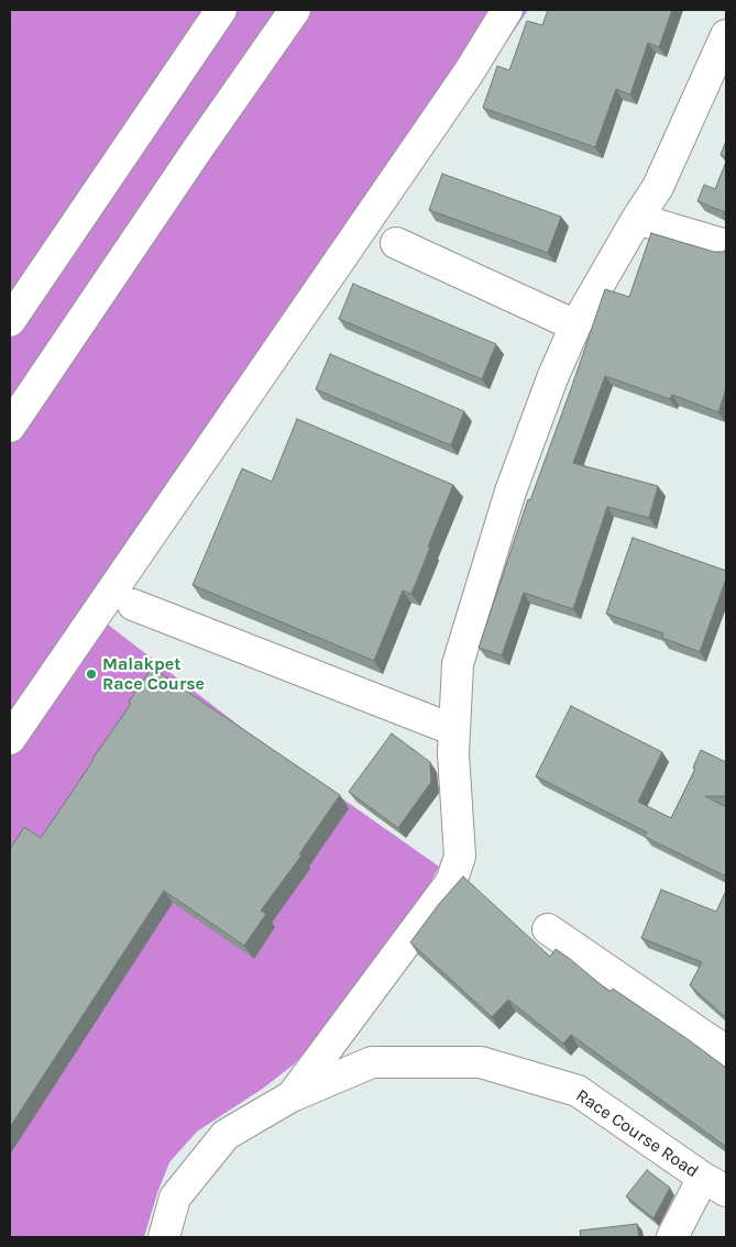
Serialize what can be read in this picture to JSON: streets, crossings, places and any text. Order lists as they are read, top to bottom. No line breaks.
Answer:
{"streets":{"street":["Race Course Road"]},"places":["Malakpet Race Course"]}
